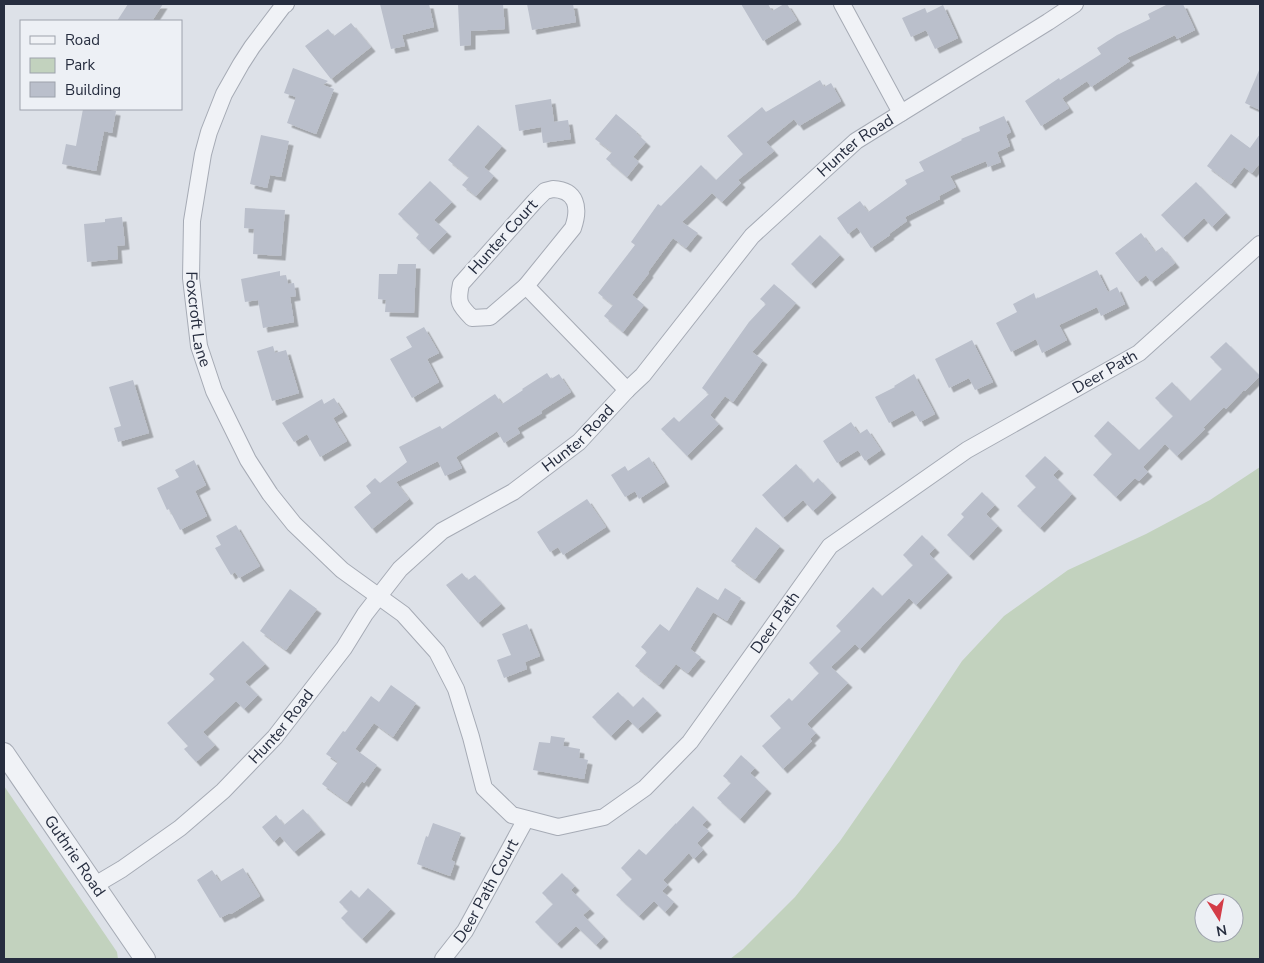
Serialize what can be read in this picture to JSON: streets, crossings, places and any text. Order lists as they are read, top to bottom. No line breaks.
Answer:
{"streets":{"street":["Hunter Road","Hunter Court","Foxcroft Lane","Deer Path","Guthrie Road","Deer Path Court"]},"crossings":[["Hunter Road","Foxcroft Lane"],["Hunter Road","Deer Path"],["Hunter Road","Guthrie Road"],["Foxcroft Lane","Deer Path"],["Deer Path","Deer Path Court"]],"legend":["Road","Park","Building"],"north":"bottom"}
